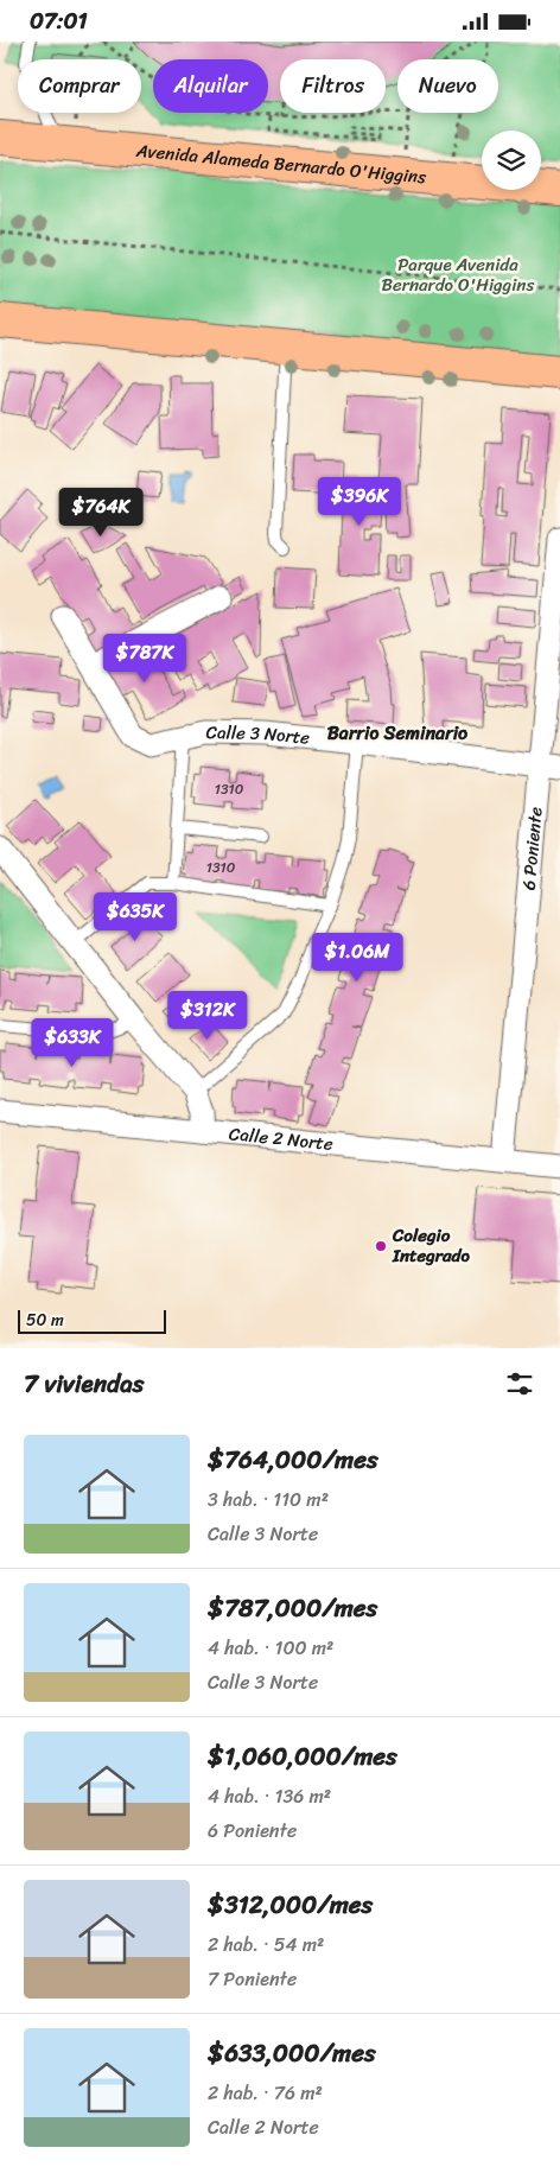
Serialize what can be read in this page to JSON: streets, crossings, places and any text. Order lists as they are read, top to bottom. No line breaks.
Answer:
{"streets":{"main road":["Avenida Alameda Bernardo O'Higgins"],"street":["Calle 3 Norte","6 Poniente","Calle 2 Norte"]},"crossings":[["Calle 3 Norte","6 Poniente"],["6 Poniente","Calle 2 Norte"]],"districts":["Barrio Seminario"],"parks":["Parque Avenida Bernardo O'Higgins"],"places":["Colegio Integrado"],"house_numbers":["1310","1310"],"scale_bar":"50 m","page":{"status":"07:01","chip":["Comprar","Alquilar","Filtros","Nuevo"],"price":["$396K","$764K","$787K","$635K","$1.06M","$312K","$633K"],"scale":"50 m","heading":"7 viviendas","list":[{"name":"$764,000/mes","note":"3 hab. · 110 m² · Calle 3 Norte"},{"name":"$787,000/mes","note":"4 hab. · 100 m² · Calle 3 Norte"},{"name":"$1,060,000/mes","note":"4 hab. · 136 m² · 6 Poniente"},{"name":"$312,000/mes","note":"2 hab. · 54 m² · 7 Poniente"},{"name":"$633,000/mes","note":"2 hab. · 76 m² · Calle 2 Norte"}]}}
